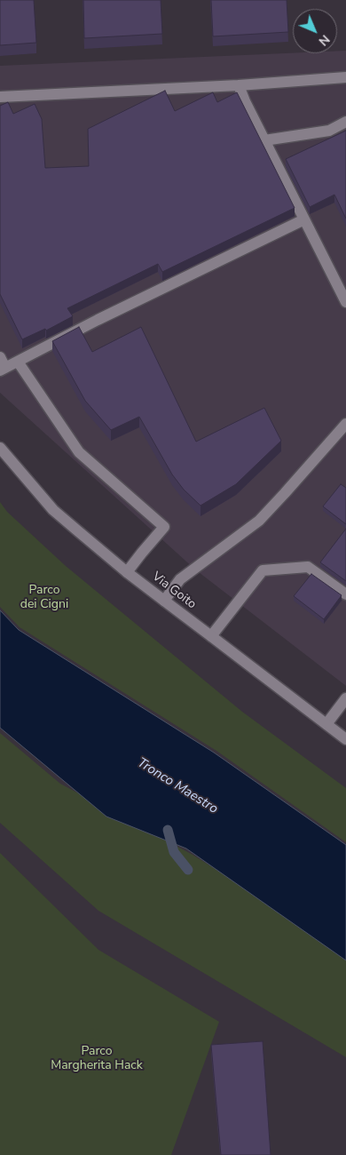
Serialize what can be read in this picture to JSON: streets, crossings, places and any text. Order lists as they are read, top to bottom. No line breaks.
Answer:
{"streets":{"main road":["Via Goito"]},"water":["Tronco Maestro"],"parks":["Parco dei Cigni","Parco Margherita Hack"],"north":"bottom right"}
